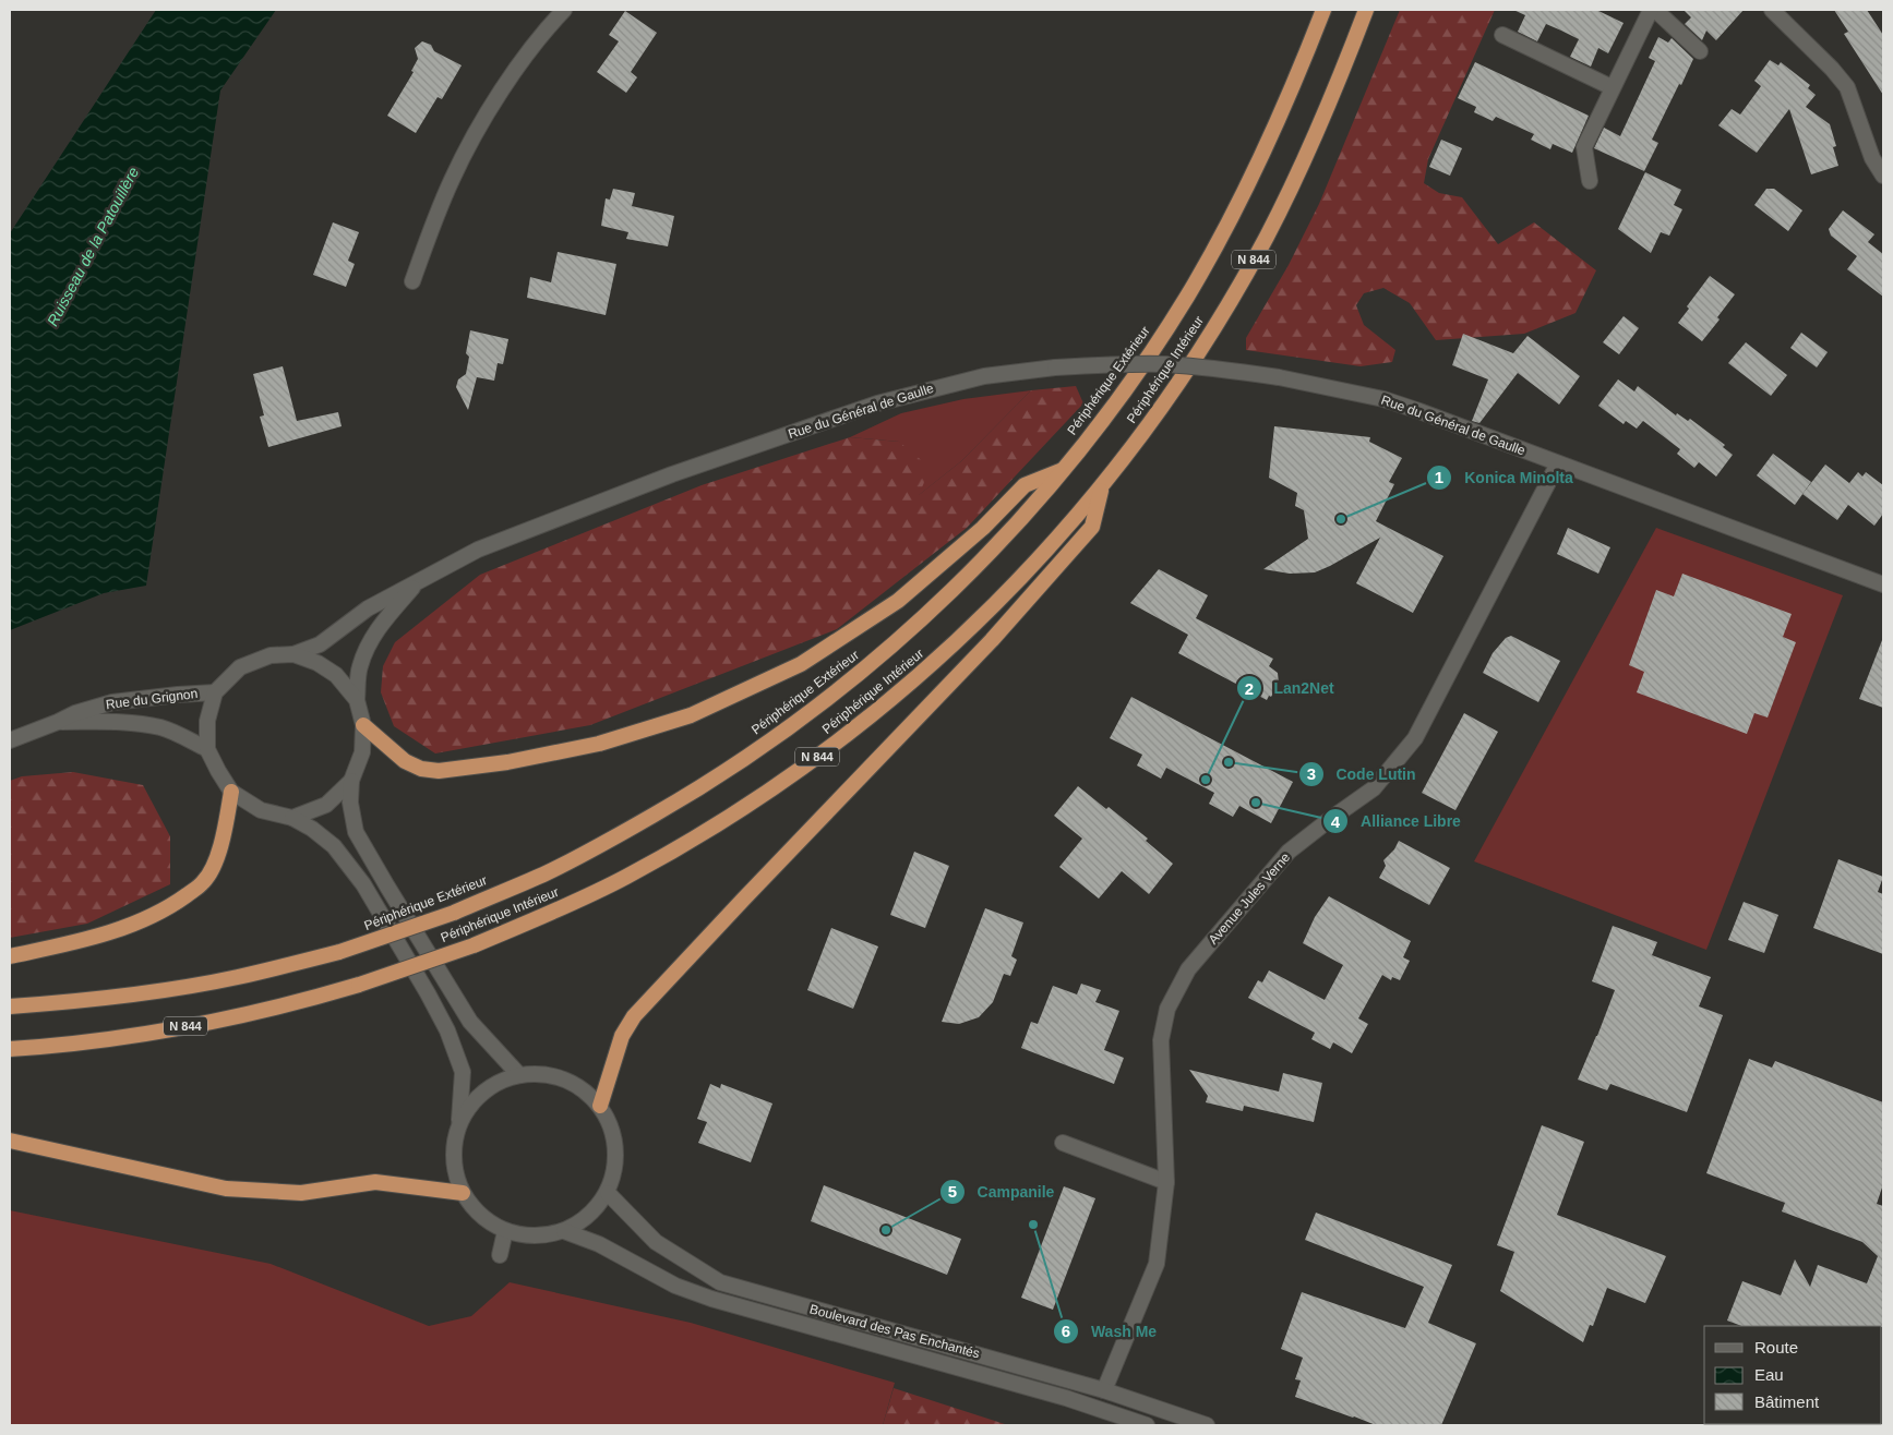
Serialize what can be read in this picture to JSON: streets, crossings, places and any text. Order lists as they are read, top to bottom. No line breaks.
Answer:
{"streets":{"highway":["N 844","Périphérique Intérieur","Périphérique Extérieur"],"street":["Rue du Général de Gaulle","Rue du Grignon","Avenue Jules Verne","Boulevard des Pas Enchantés"]},"crossings":[["Rue du Général de Gaulle","Rue du Grignon"],["Rue du Général de Gaulle","Avenue Jules Verne"],["Avenue Jules Verne","Boulevard des Pas Enchantés"]],"water":["Ruisseau de la Patouillère"],"places":["Konica Minolta","Code Lutin","Lan2Net","Alliance Libre","Wash Me","Campanile"],"legend":["Route","Eau","Bâtiment"]}
